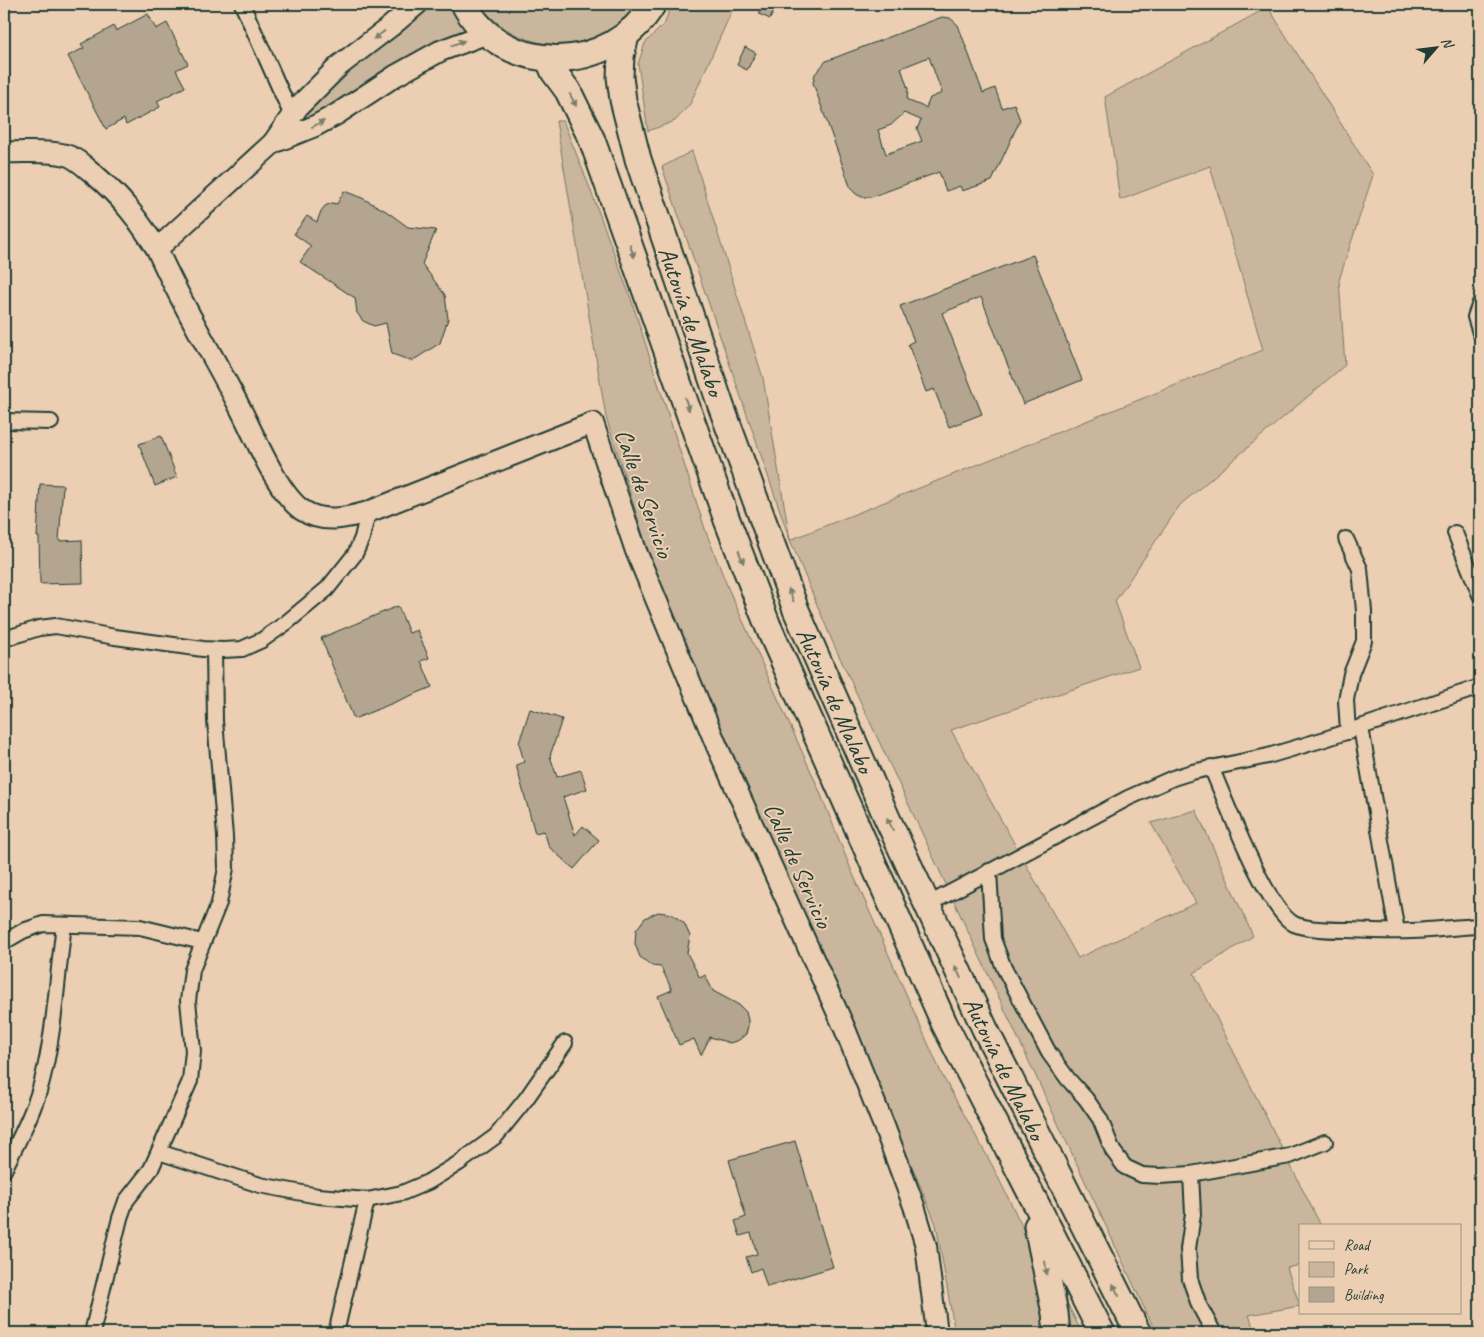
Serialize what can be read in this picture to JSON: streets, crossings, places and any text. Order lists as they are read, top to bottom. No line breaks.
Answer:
{"streets":{"highway":["Autovía de Malabo"],"street":["Calle de Servicio"]},"legend":["Road","Park","Building"],"north":"top right"}
